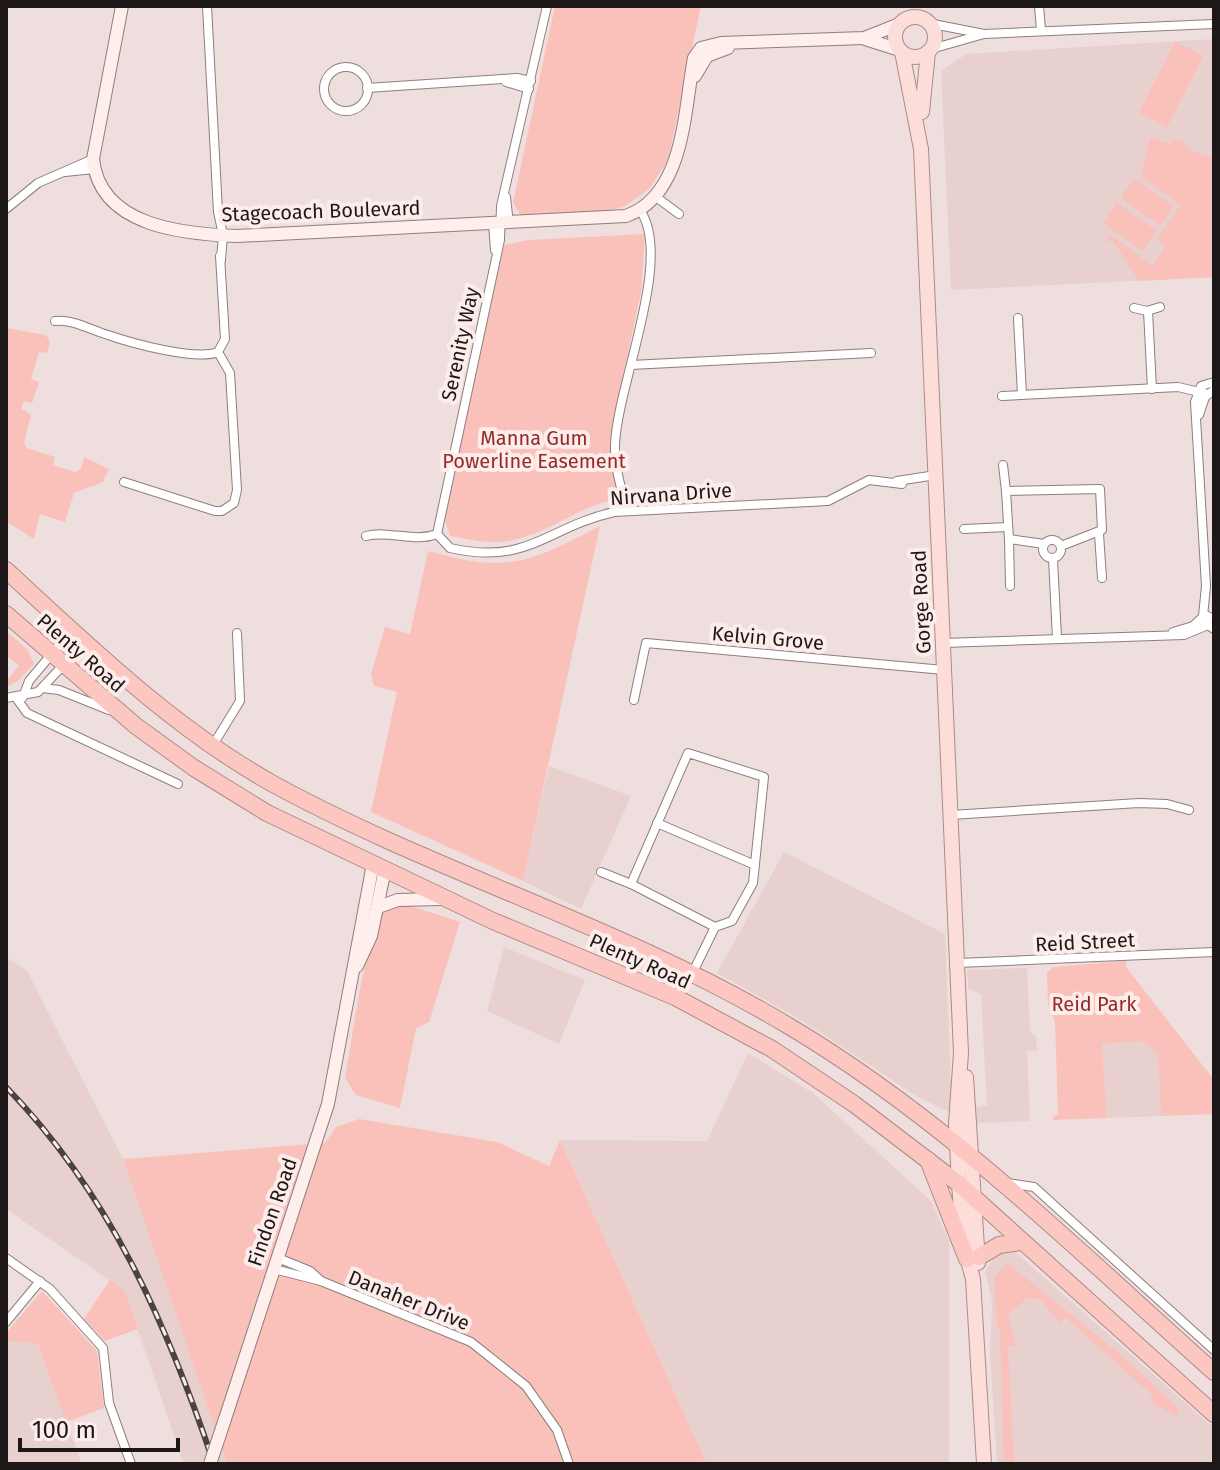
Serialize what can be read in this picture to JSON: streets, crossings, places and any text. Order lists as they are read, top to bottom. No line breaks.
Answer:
{"streets":{"highway":["Plenty Road","Findon Road"],"main road":["Gorge Road"],"street":["Stagecoach Boulevard","Serenity Way","Nirvana Drive","Kelvin Grove","Reid Street","Danaher Drive"]},"crossings":[["Stagecoach Boulevard","Serenity Way"],["Serenity Way","Nirvana Drive"],["Nirvana Drive","Gorge Road"],["Gorge Road","Kelvin Grove"],["Gorge Road","Plenty Road"],["Gorge Road","Reid Street"],["Plenty Road","Findon Road"],["Findon Road","Danaher Drive"]],"parks":["Manna Gum Powerline Easement","Reid Park"],"scale_bar":"100 m"}
